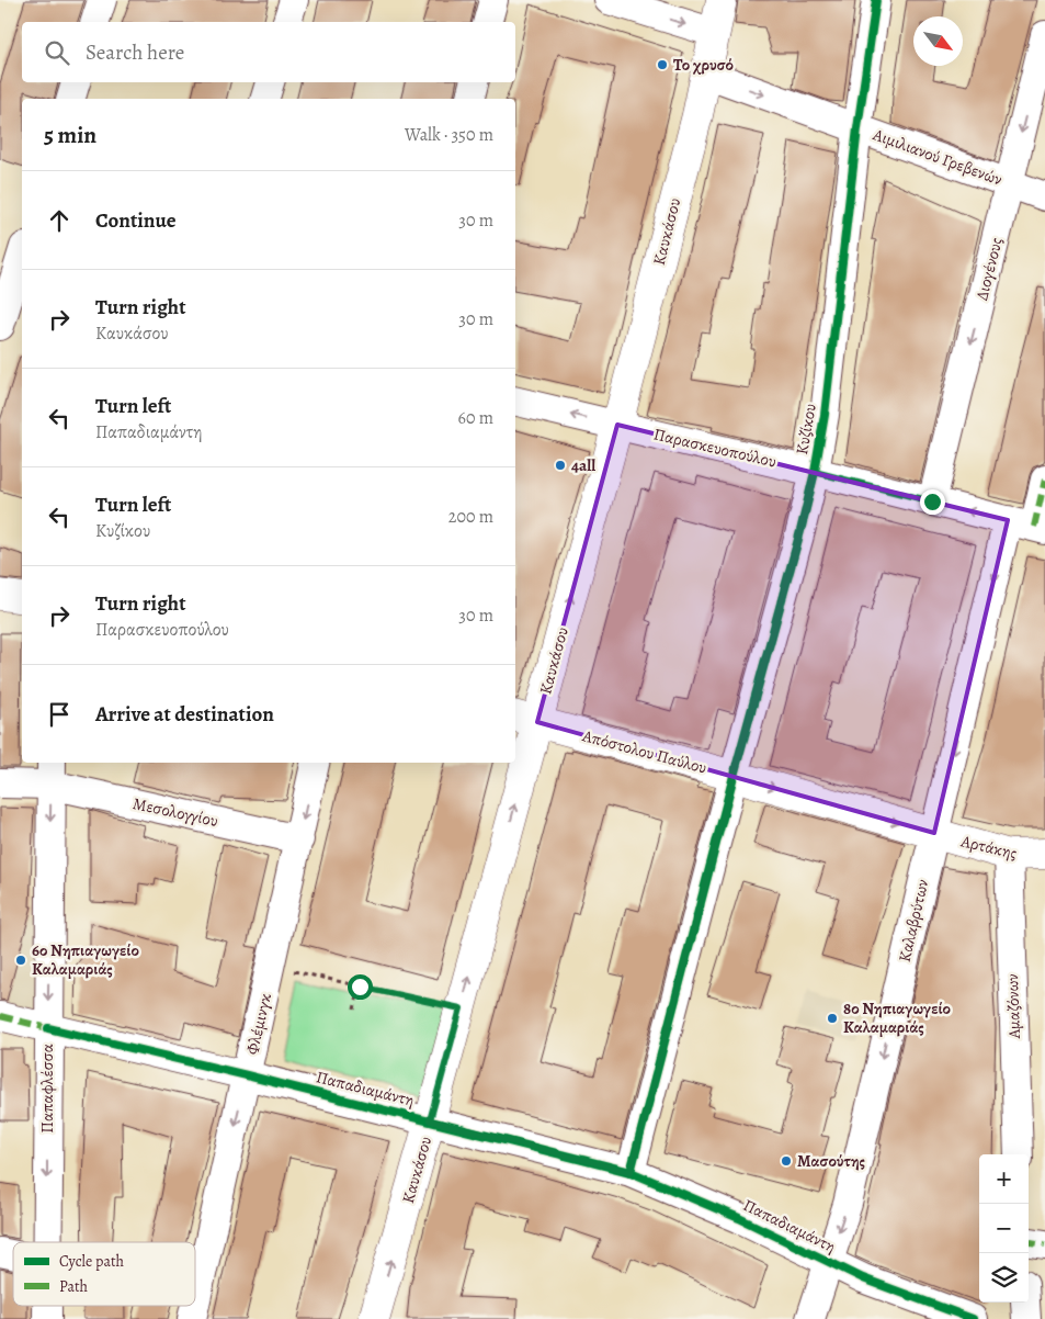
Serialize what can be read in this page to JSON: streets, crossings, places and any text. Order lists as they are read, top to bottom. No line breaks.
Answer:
{"streets":{"main road":["Καυκάσου","Απόστολου Παύλου","Αρτάκης"],"street":["Αιμιλιανού Γρεβενών","Διογένους","Κυζίκου","Παρασκευοπούλου","Μεσολογγίου","Καλαβρύτων","Αμαζόνων","Φλέμινγκ","Παπαφλέσσα","Παπαδιαμάντη"]},"crossings":[["Αιμιλιανού Γρεβενών","Καυκάσου"],["Αιμιλιανού Γρεβενών","Διογένους"],["Αιμιλιανού Γρεβενών","Κυζίκου"],["Καυκάσου","Παρασκευοπούλου"],["Καυκάσου","Απόστολου Παύλου"],["Καυκάσου","Παπαδιαμάντη"],["Διογένους","Παρασκευοπούλου"],["Κυζίκου","Παρασκευοπούλου"],["Κυζίκου","Απόστολου Παύλου"],["Κυζίκου","Παπαδιαμάντη"],["Παρασκευοπούλου","Καλαβρύτων"],["Απόστολου Παύλου","Αρτάκης"],["Απόστολου Παύλου","Καλαβρύτων"],["Μεσολογγίου","Φλέμινγκ"],["Μεσολογγίου","Παπαφλέσσα"],["Αρτάκης","Καλαβρύτων"],["Αρτάκης","Αμαζόνων"],["Καλαβρύτων","Παπαδιαμάντη"],["Φλέμινγκ","Παπαδιαμάντη"],["Παπαφλέσσα","Παπαδιαμάντη"]],"one_way":["Αιμιλιανού Γρεβενών","Καυκάσου","Διογένους","Παρασκευοπούλου","Απόστολου Παύλου","Καλαβρύτων","Φλέμινγκ","Παπαφλέσσα"],"places":["Το χρυσό","4all","6ο Νηπιαγωγείο Καλαμαριάς","8ο Νηπιαγωγείο Καλαμαριάς","Μασούτης"],"legend":["Cycle path","Path"],"north":"bottom right","page":{"search":"Search here","heading":["5 min","Walk · 350 m"],"list":[["Continue","30 m"],["Turn right","Καυκάσου","30 m"],["Turn left","Παπαδιαμάντη","60 m"],["Turn left","Κυζίκου","200 m"],["Turn right","Παρασκευοπούλου","30 m"],"Arrive at destination"],"map_buttons":["+","−"]}}
